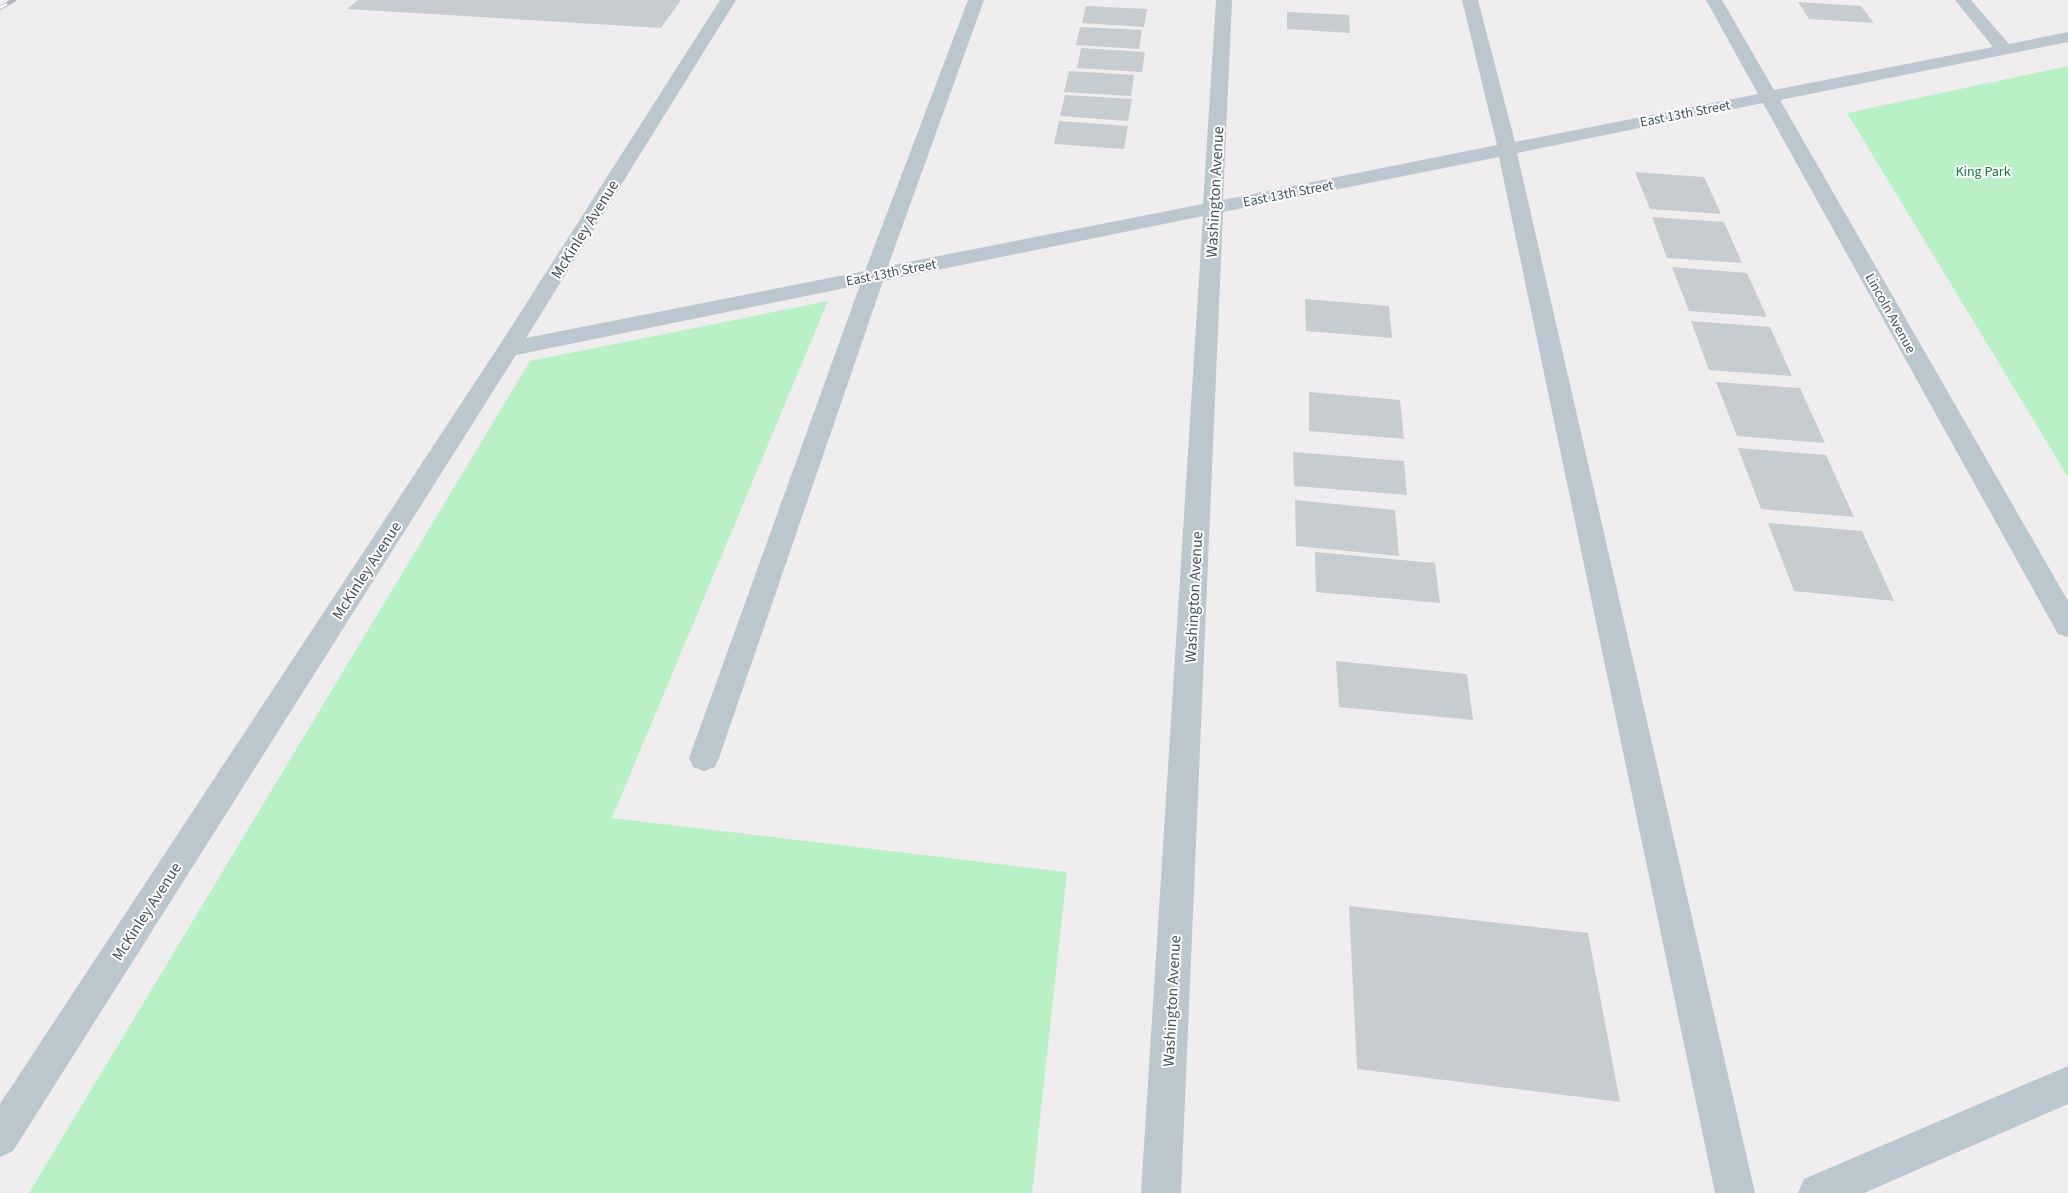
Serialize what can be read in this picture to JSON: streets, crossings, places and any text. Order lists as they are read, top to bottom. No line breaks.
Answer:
{"streets":{"street":["East 13th Street","Washington Avenue","McKinley Avenue","Lincoln Avenue"]},"crossings":[["East 13th Street","Washington Avenue"],["East 13th Street","McKinley Avenue"],["East 13th Street","Lincoln Avenue"]],"parks":["King Park"]}
